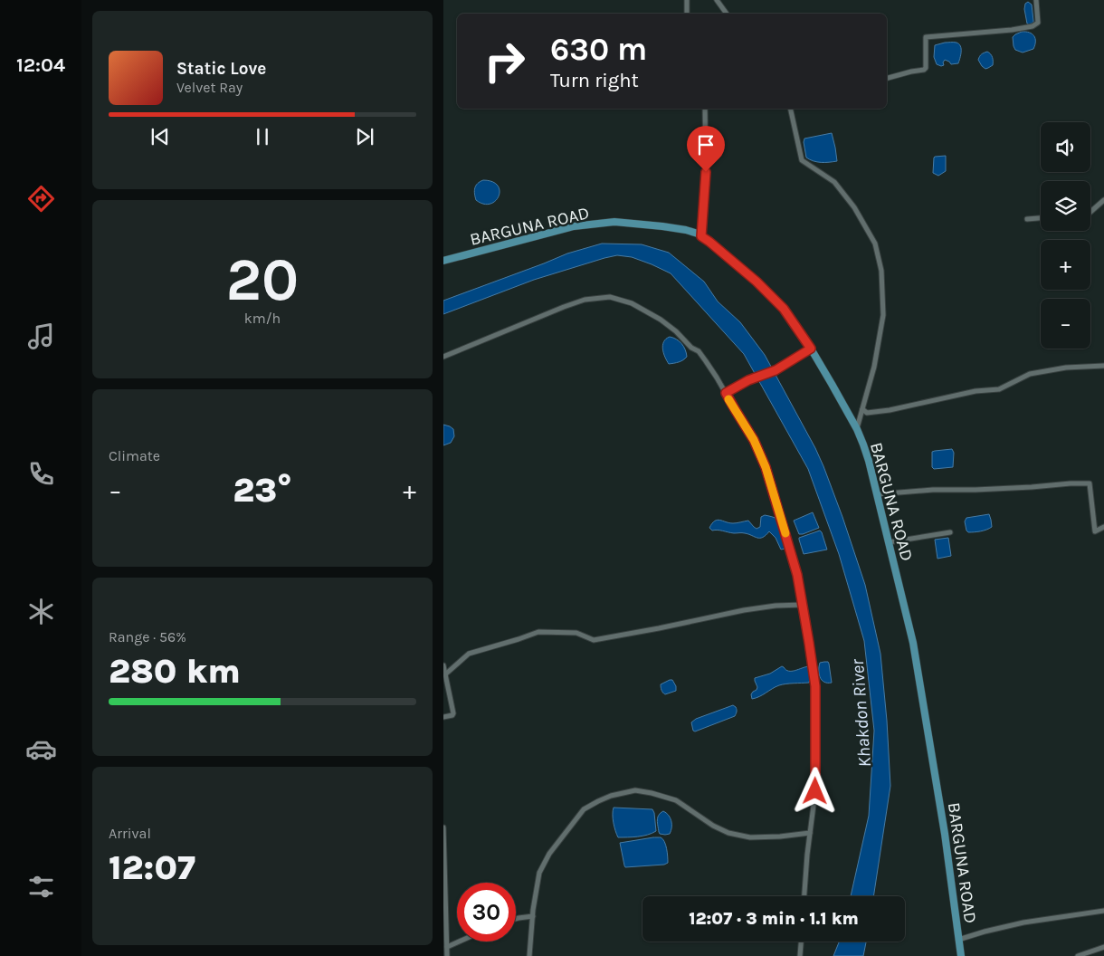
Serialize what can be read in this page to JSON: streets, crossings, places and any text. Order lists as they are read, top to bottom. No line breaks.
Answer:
{"streets":{"main road":["BARGUNA ROAD"]},"water":["Khakdon River"],"page":{"tabs":"12:04","turn":["630 m","Turn right"],"song":["Static Love","Velvet Ray"],"map_buttons":["+","−"],"tile":[["20","km/h"],"Climate",["Range · 56%","280 km"],["Arrival","12:07"]],"heat":["−","23°","+"],"limit":"30","trip":"12:07 · 3 min · 1.1 km"}}
